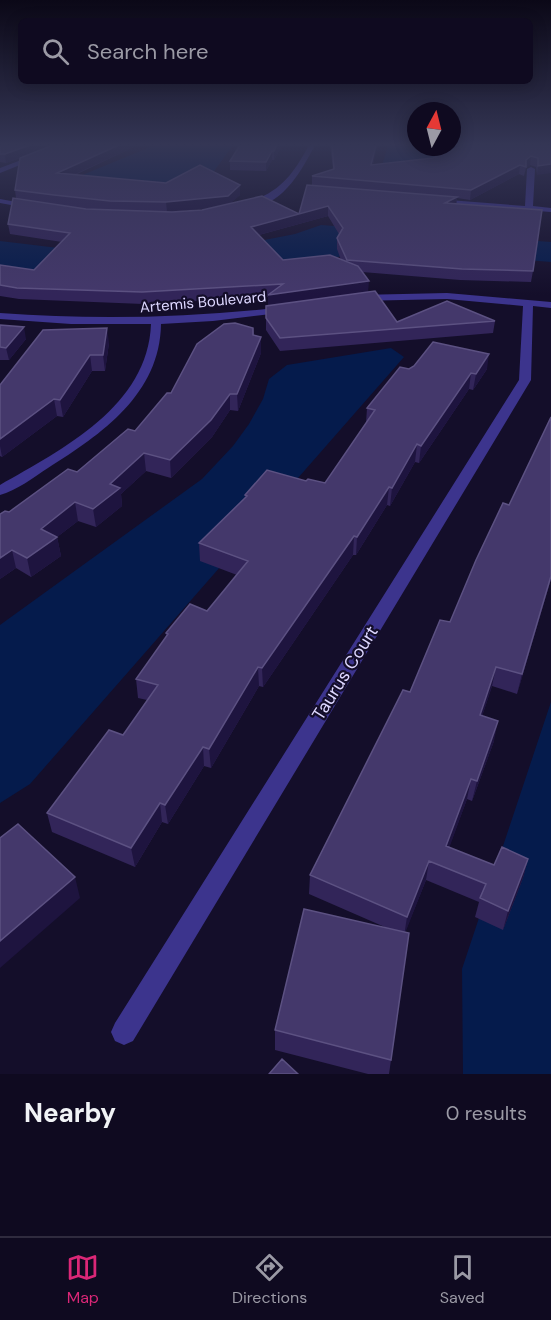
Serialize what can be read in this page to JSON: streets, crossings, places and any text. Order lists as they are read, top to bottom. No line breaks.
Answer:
{"streets":{"street":["Artemis Boulevard","Taurus Court"]},"north":"top","page":{"search":"Search here","heading":["Nearby","0 results"],"nav":["Map","Directions","Saved"]}}
